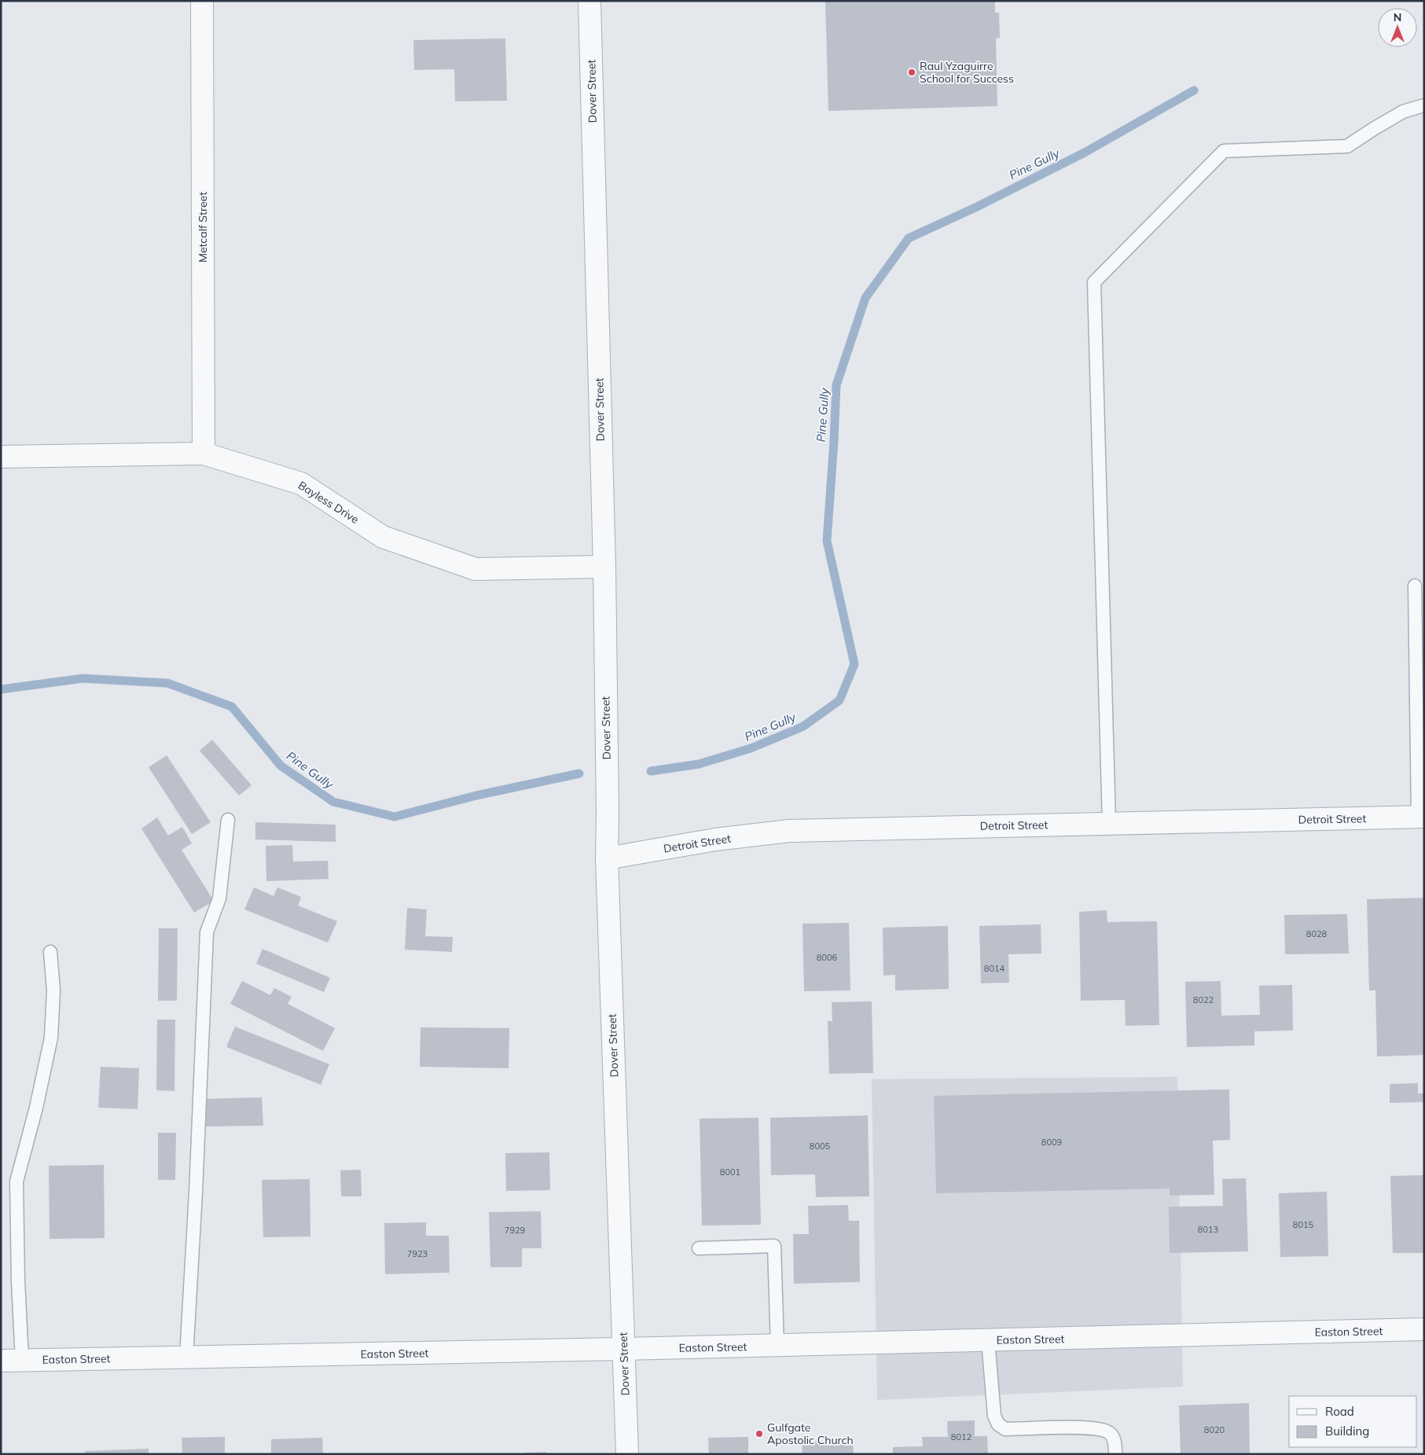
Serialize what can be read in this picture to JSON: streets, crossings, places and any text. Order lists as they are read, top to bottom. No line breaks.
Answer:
{"streets":{"street":["Dover Street","Metcalf Street","Bayless Drive","Detroit Street","Easton Street"]},"crossings":[["Dover Street","Bayless Drive"],["Dover Street","Detroit Street"],["Dover Street","Easton Street"],["Metcalf Street","Bayless Drive"]],"water":["Pine Gully"],"places":["Raul Yzaguirre School for Success","Gulfgate Apostolic Church"],"house_numbers":["8028","8006","8014","8022","8009","8005","8001","8015","8013","7929","7923","8020","8012"],"legend":["Road","Building"],"north":"top"}
